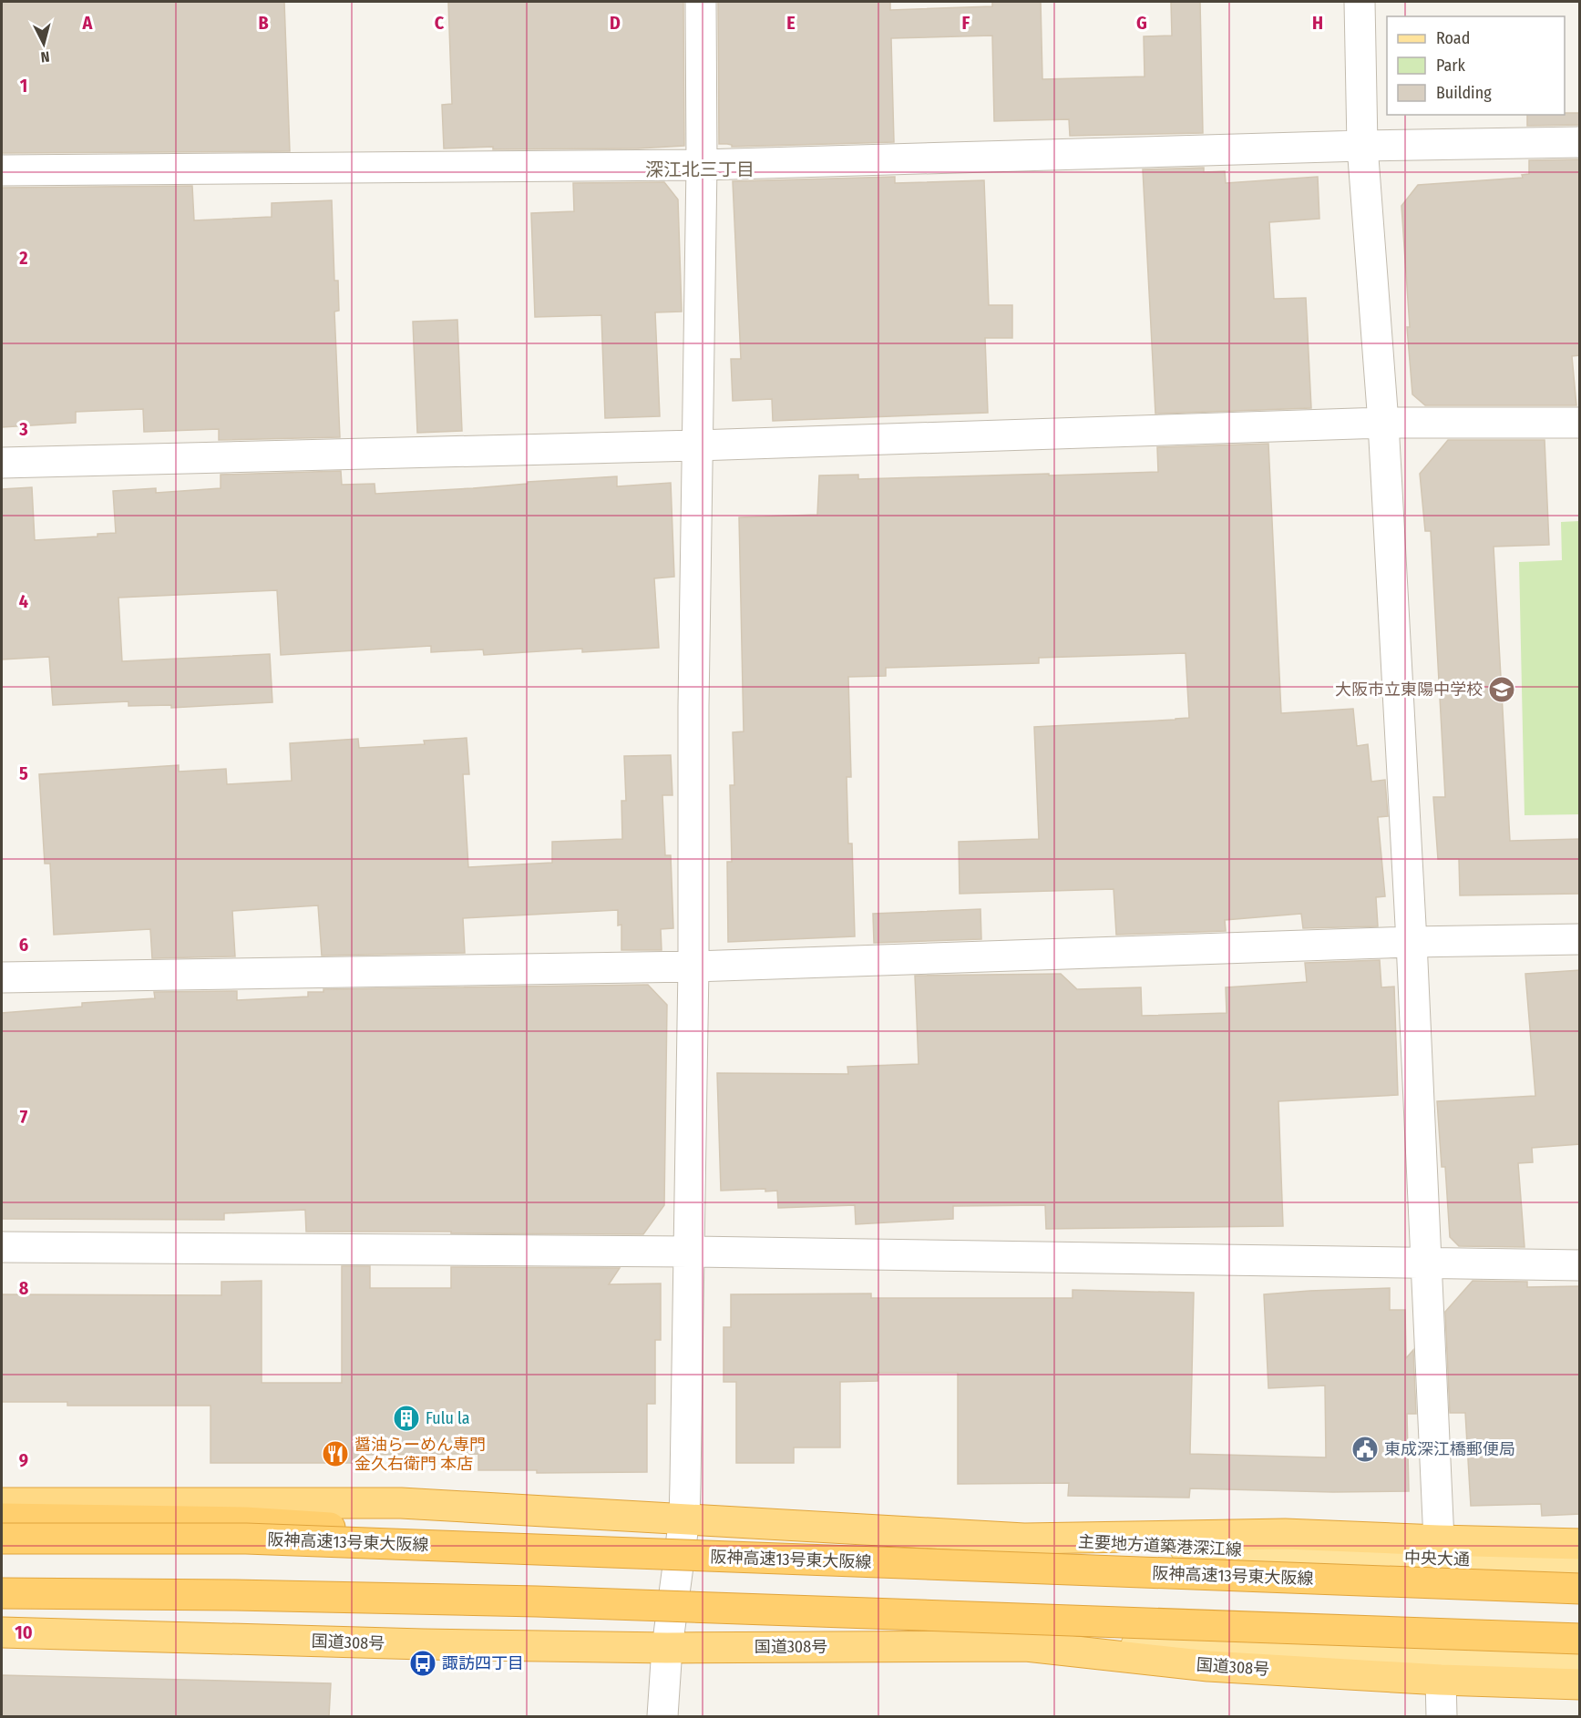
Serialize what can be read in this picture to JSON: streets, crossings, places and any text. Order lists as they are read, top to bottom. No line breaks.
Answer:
{"streets":{"highway":["阪神高速13号東大阪線","国道308号"],"main road":["主要地方道築港深江線","中央大通"]},"crossings":[["主要地方道築港深江線","中央大通"]],"districts":["深江北三丁目"],"places":{"school or university":["大阪市立東陽中学校"],"building":["Fulu la"],"public building":["東成深江橋郵便局"],"restaurant":["醤油らーめん専門 金久右衛門 本店"],"bus stop":["諏訪四丁目"]},"legend":["Road","Park","Building"],"north":"bottom","grid":{"columns":["A","B","C","D","E","F","G","H"],"rows":["1","2","3","4","5","6","7","8","9","10"]}}
